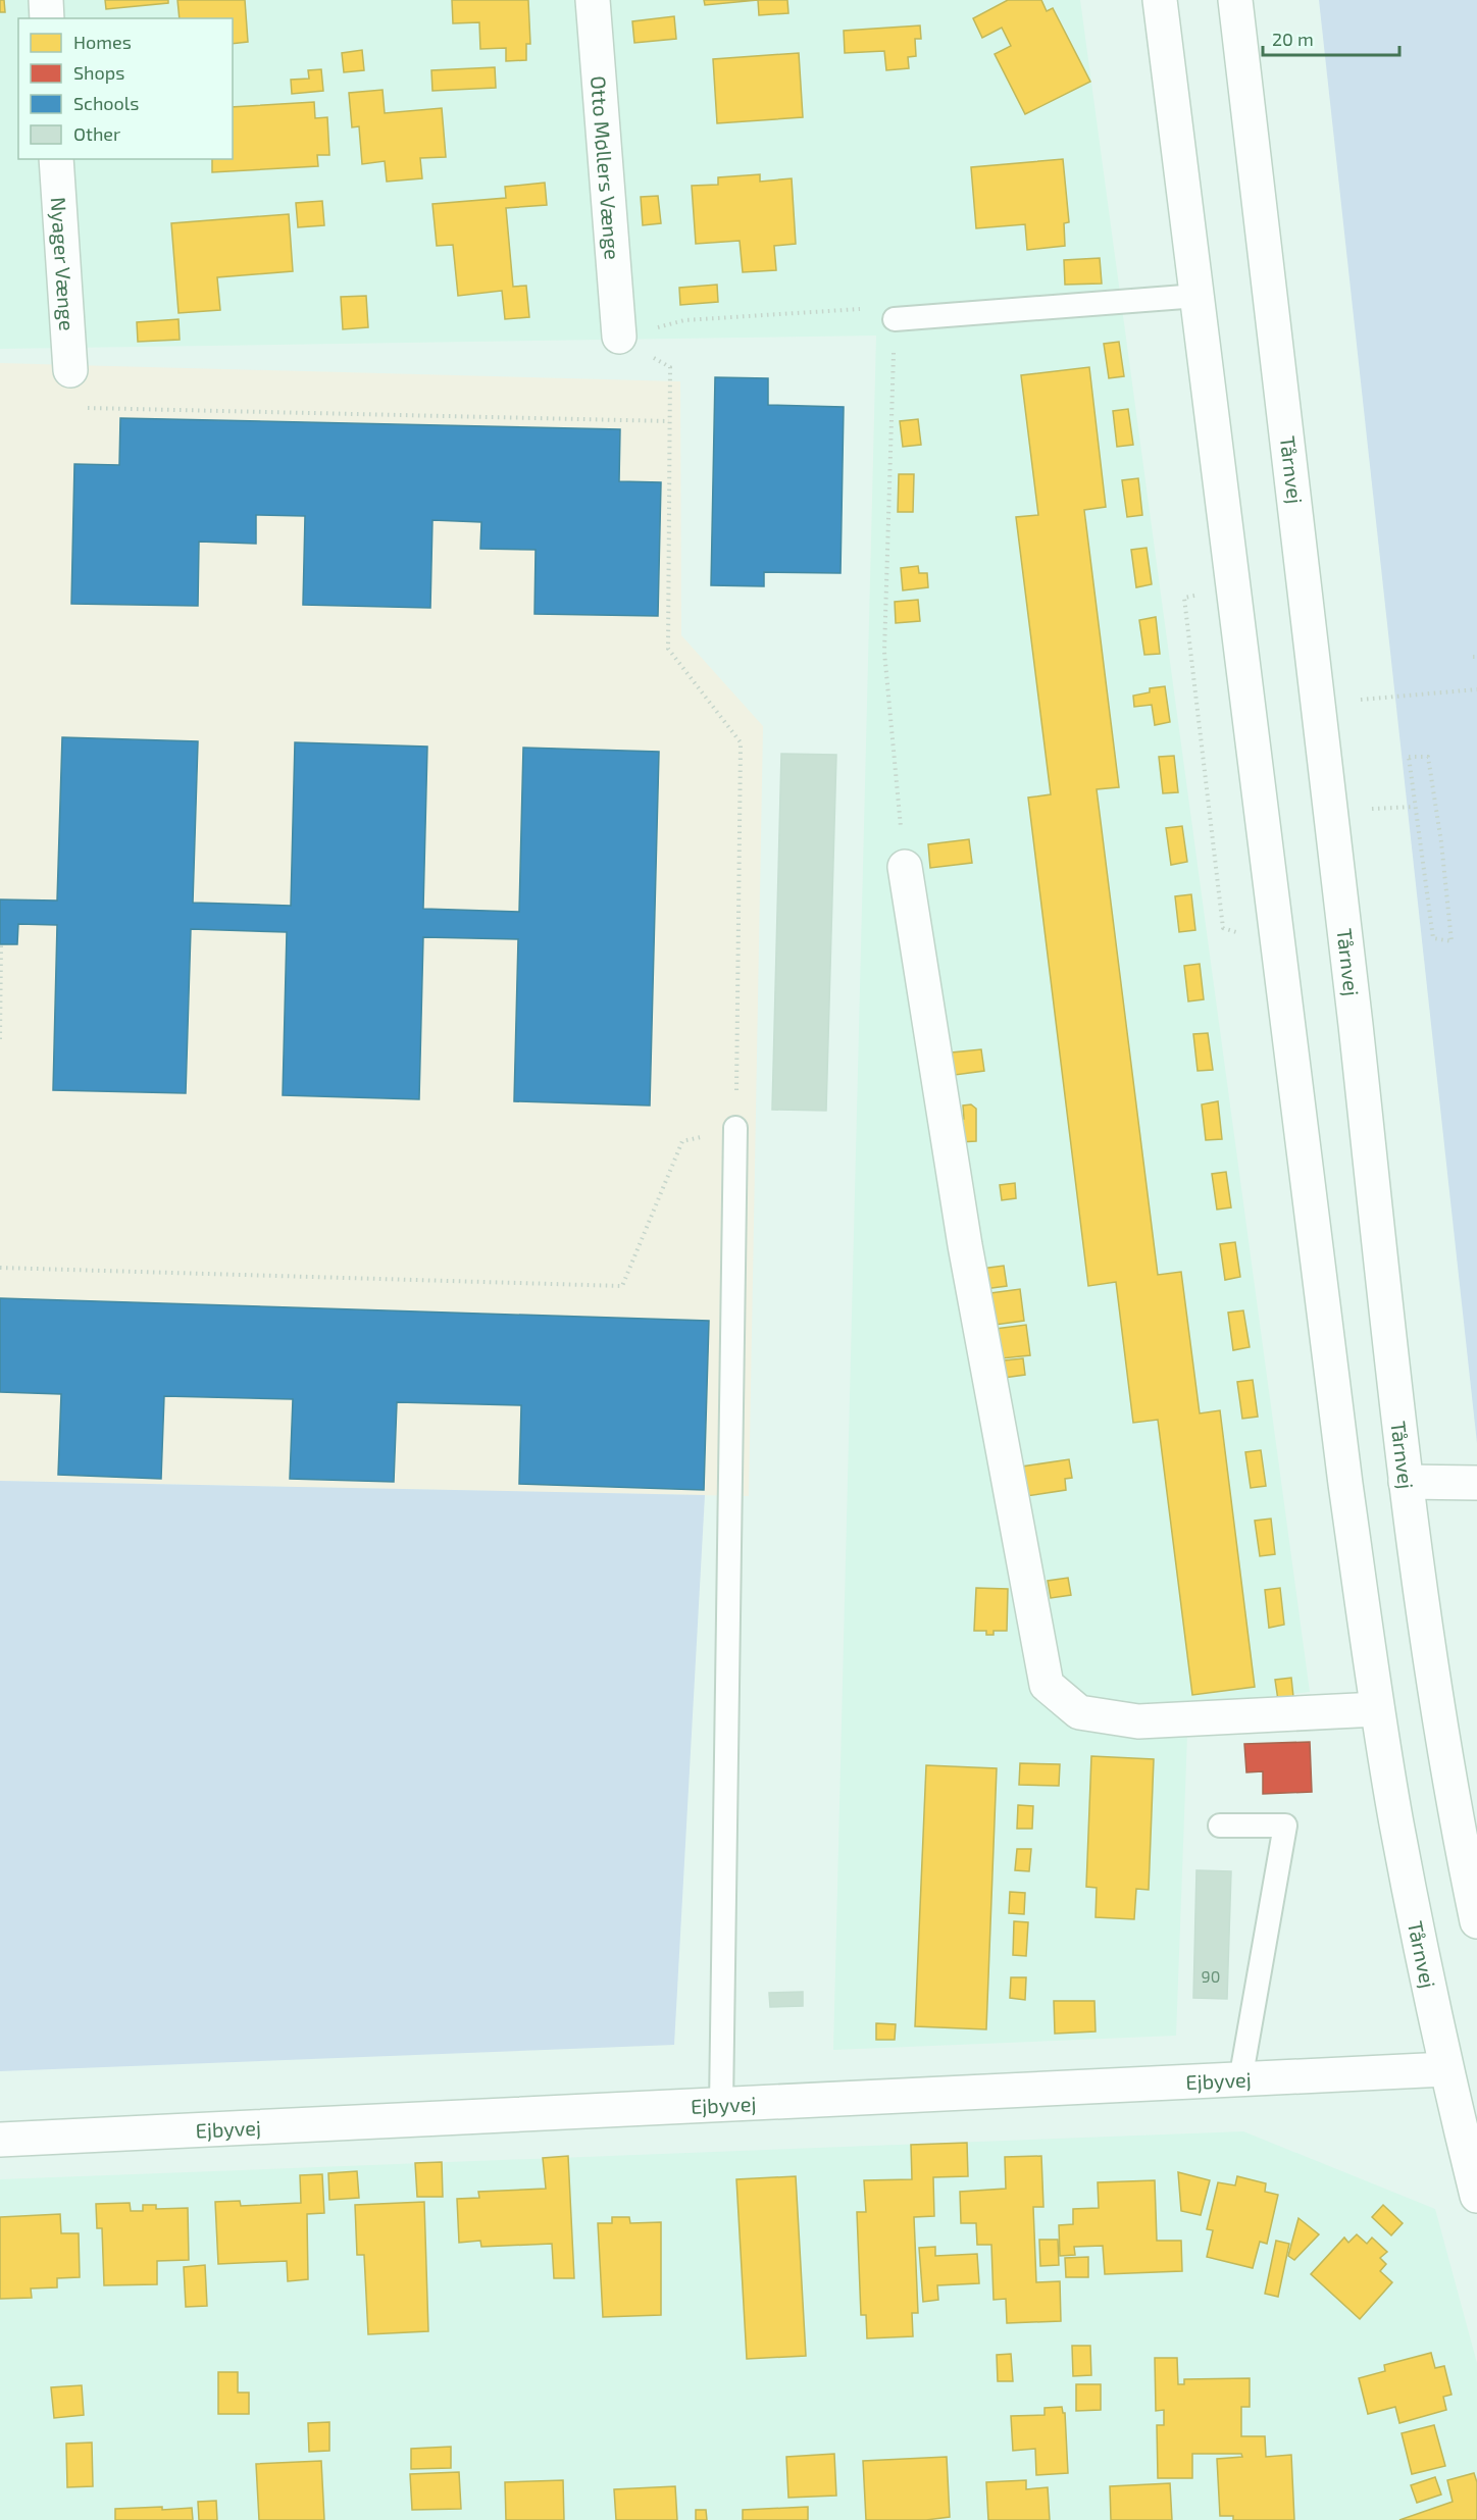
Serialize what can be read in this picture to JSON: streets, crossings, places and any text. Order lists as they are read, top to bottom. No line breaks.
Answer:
{"streets":{"street":["Otto Møllers Vænge","Nyager Vænge","Tårnvej","Ejbyvej"]},"crossings":[["Tårnvej","Ejbyvej"]],"house_numbers":["90"],"legend":["Homes","Shops","Schools","Other"],"scale_bar":"20 m"}
